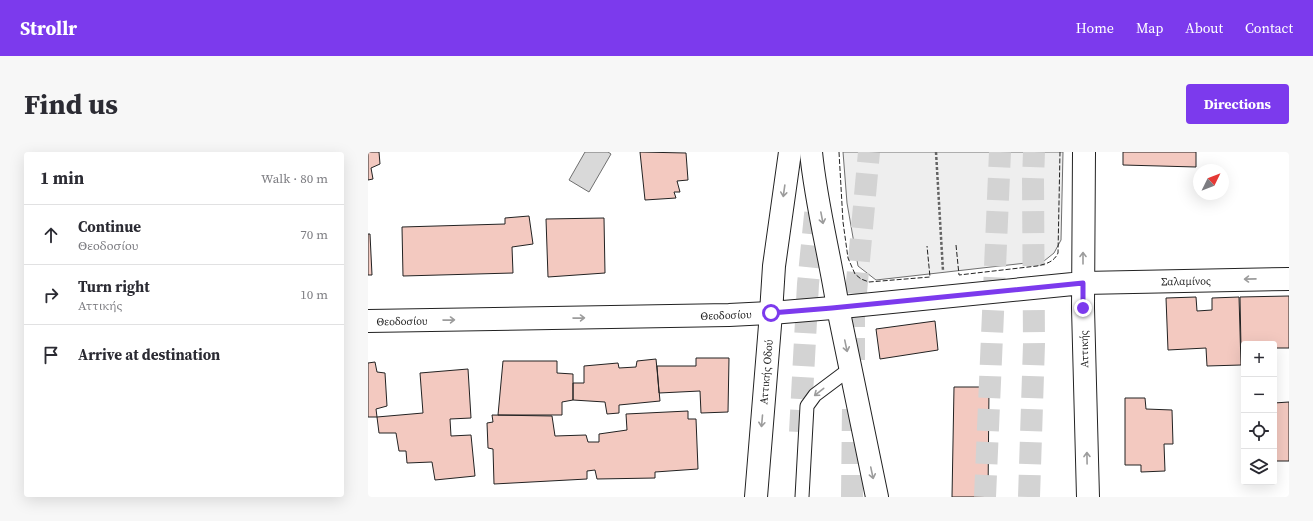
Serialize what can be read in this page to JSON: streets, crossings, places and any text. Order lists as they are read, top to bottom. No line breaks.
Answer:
{"streets":{"main road":["Σαλαμίνος","Θεοδοσίου","Αττικής","Αττικής Οδού"]},"crossings":[["Σαλαμίνος","Θεοδοσίου"],["Σαλαμίνος","Αττικής"],["Θεοδοσίου","Αττικής"],["Θεοδοσίου","Αττικής Οδού"]],"one_way":["Σαλαμίνος","Θεοδοσίου","Αττικής"],"north":"top right","page":{"header":"Strollr","nav":["Home","Map","About","Contact"],"buttons":"Directions","title":"Find us","heading":["1 min","Walk · 80 m"],"list":[["Continue","Θεοδοσίου","70 m"],["Turn right","Αττικής","10 m"],"Arrive at destination"],"map_buttons":["+","−"]}}
